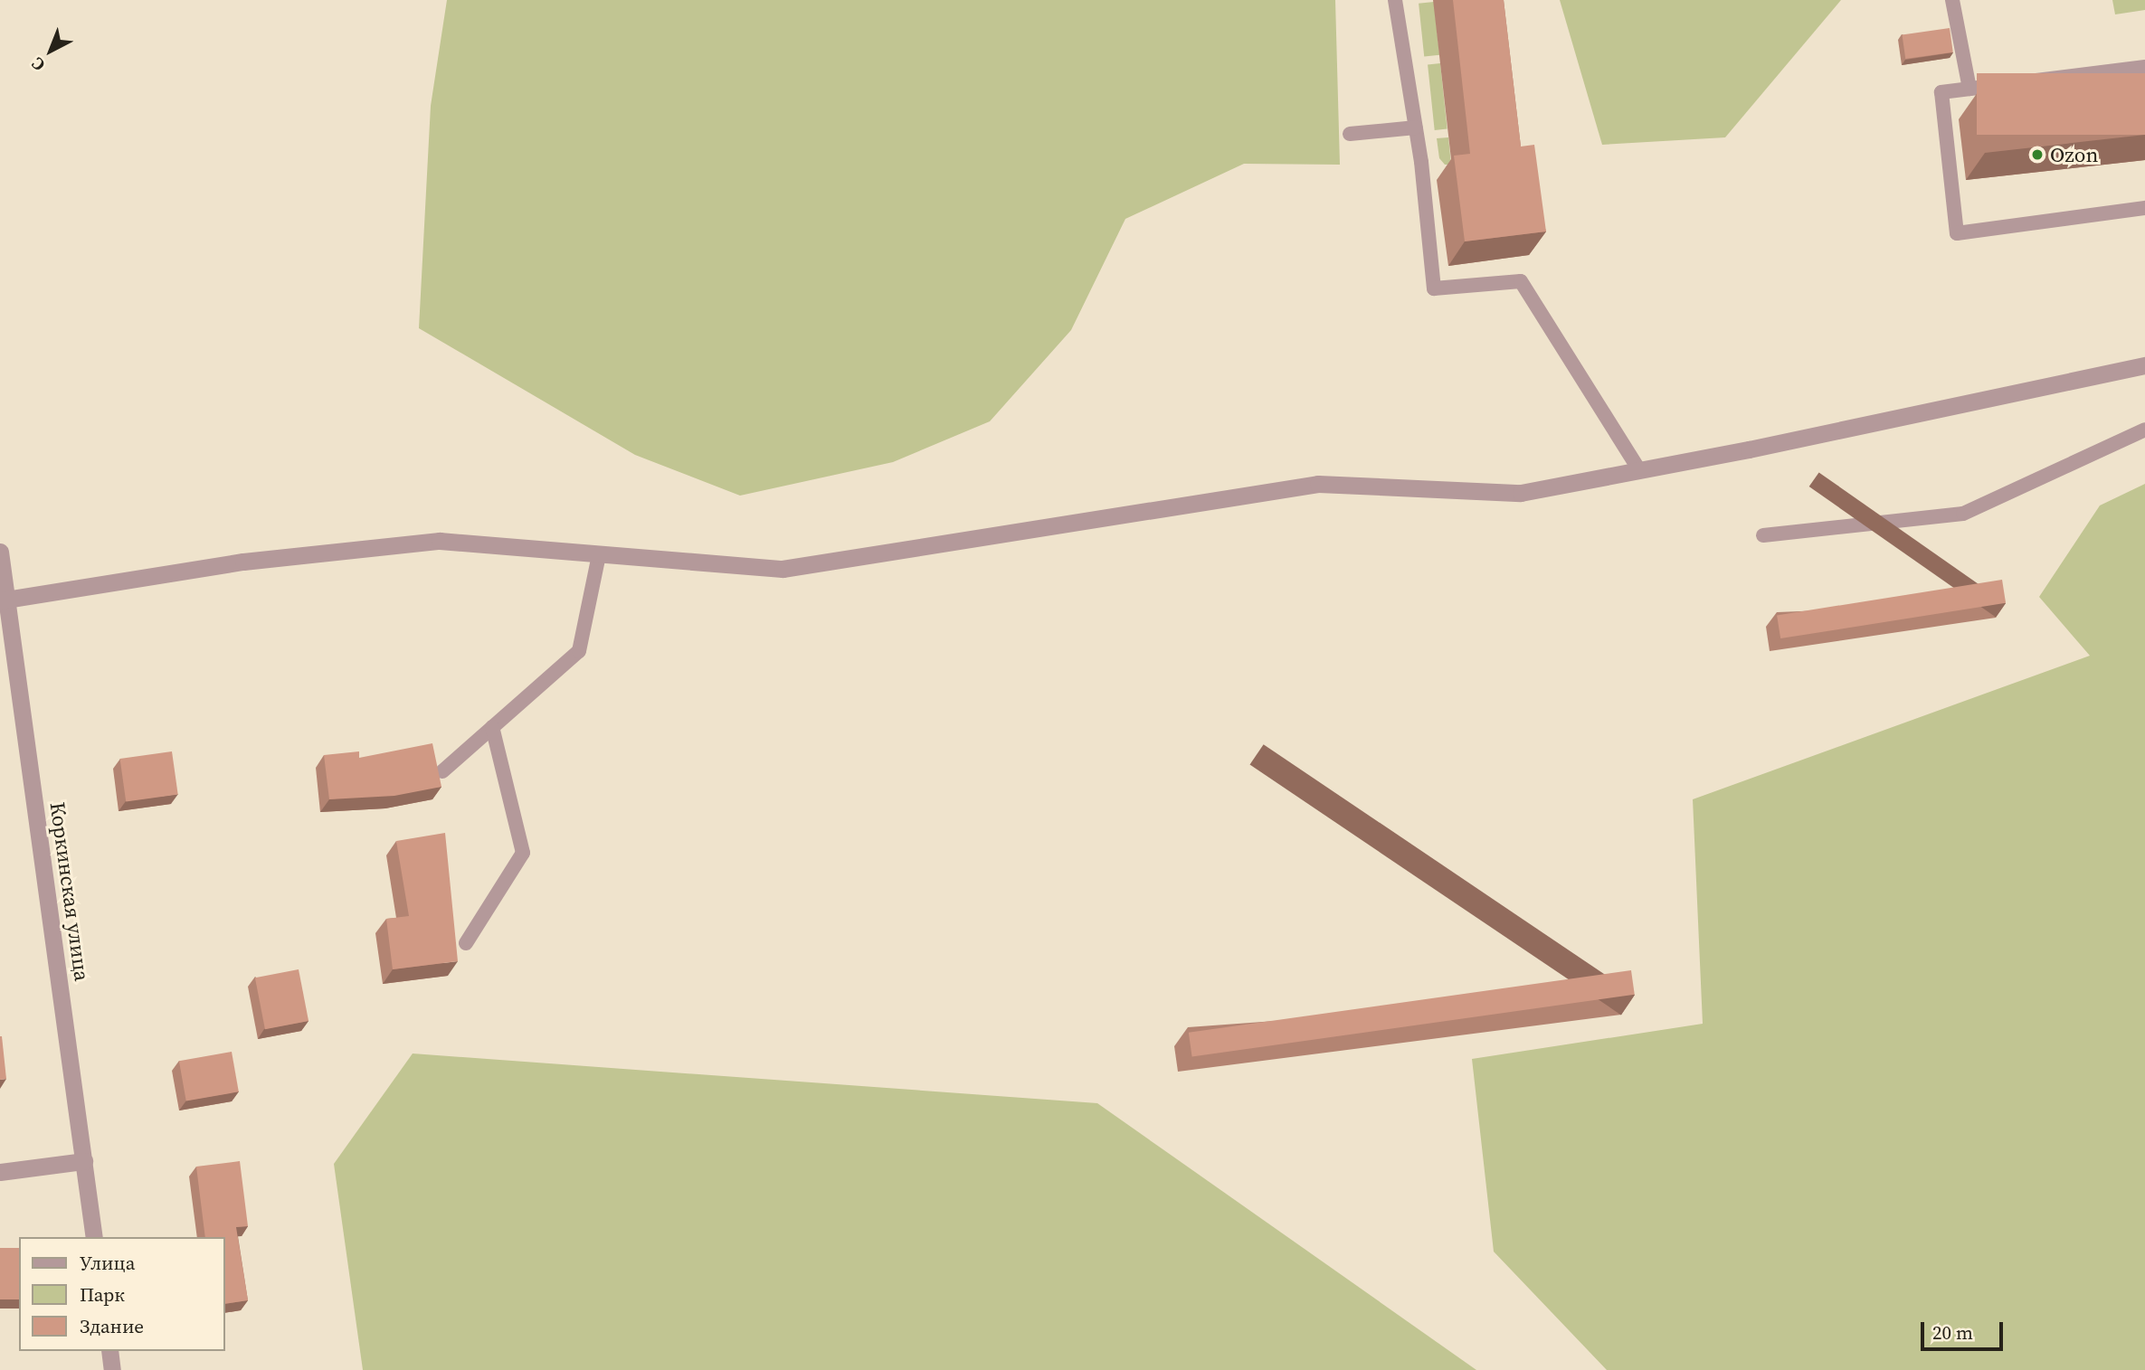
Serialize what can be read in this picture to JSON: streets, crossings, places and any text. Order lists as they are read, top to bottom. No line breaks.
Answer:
{"streets":{"street":["Коркинская улица"]},"places":["Ozon"],"legend":["Улица","Парк","Здание"],"scale_bar":"20 m","north":"bottom left"}
